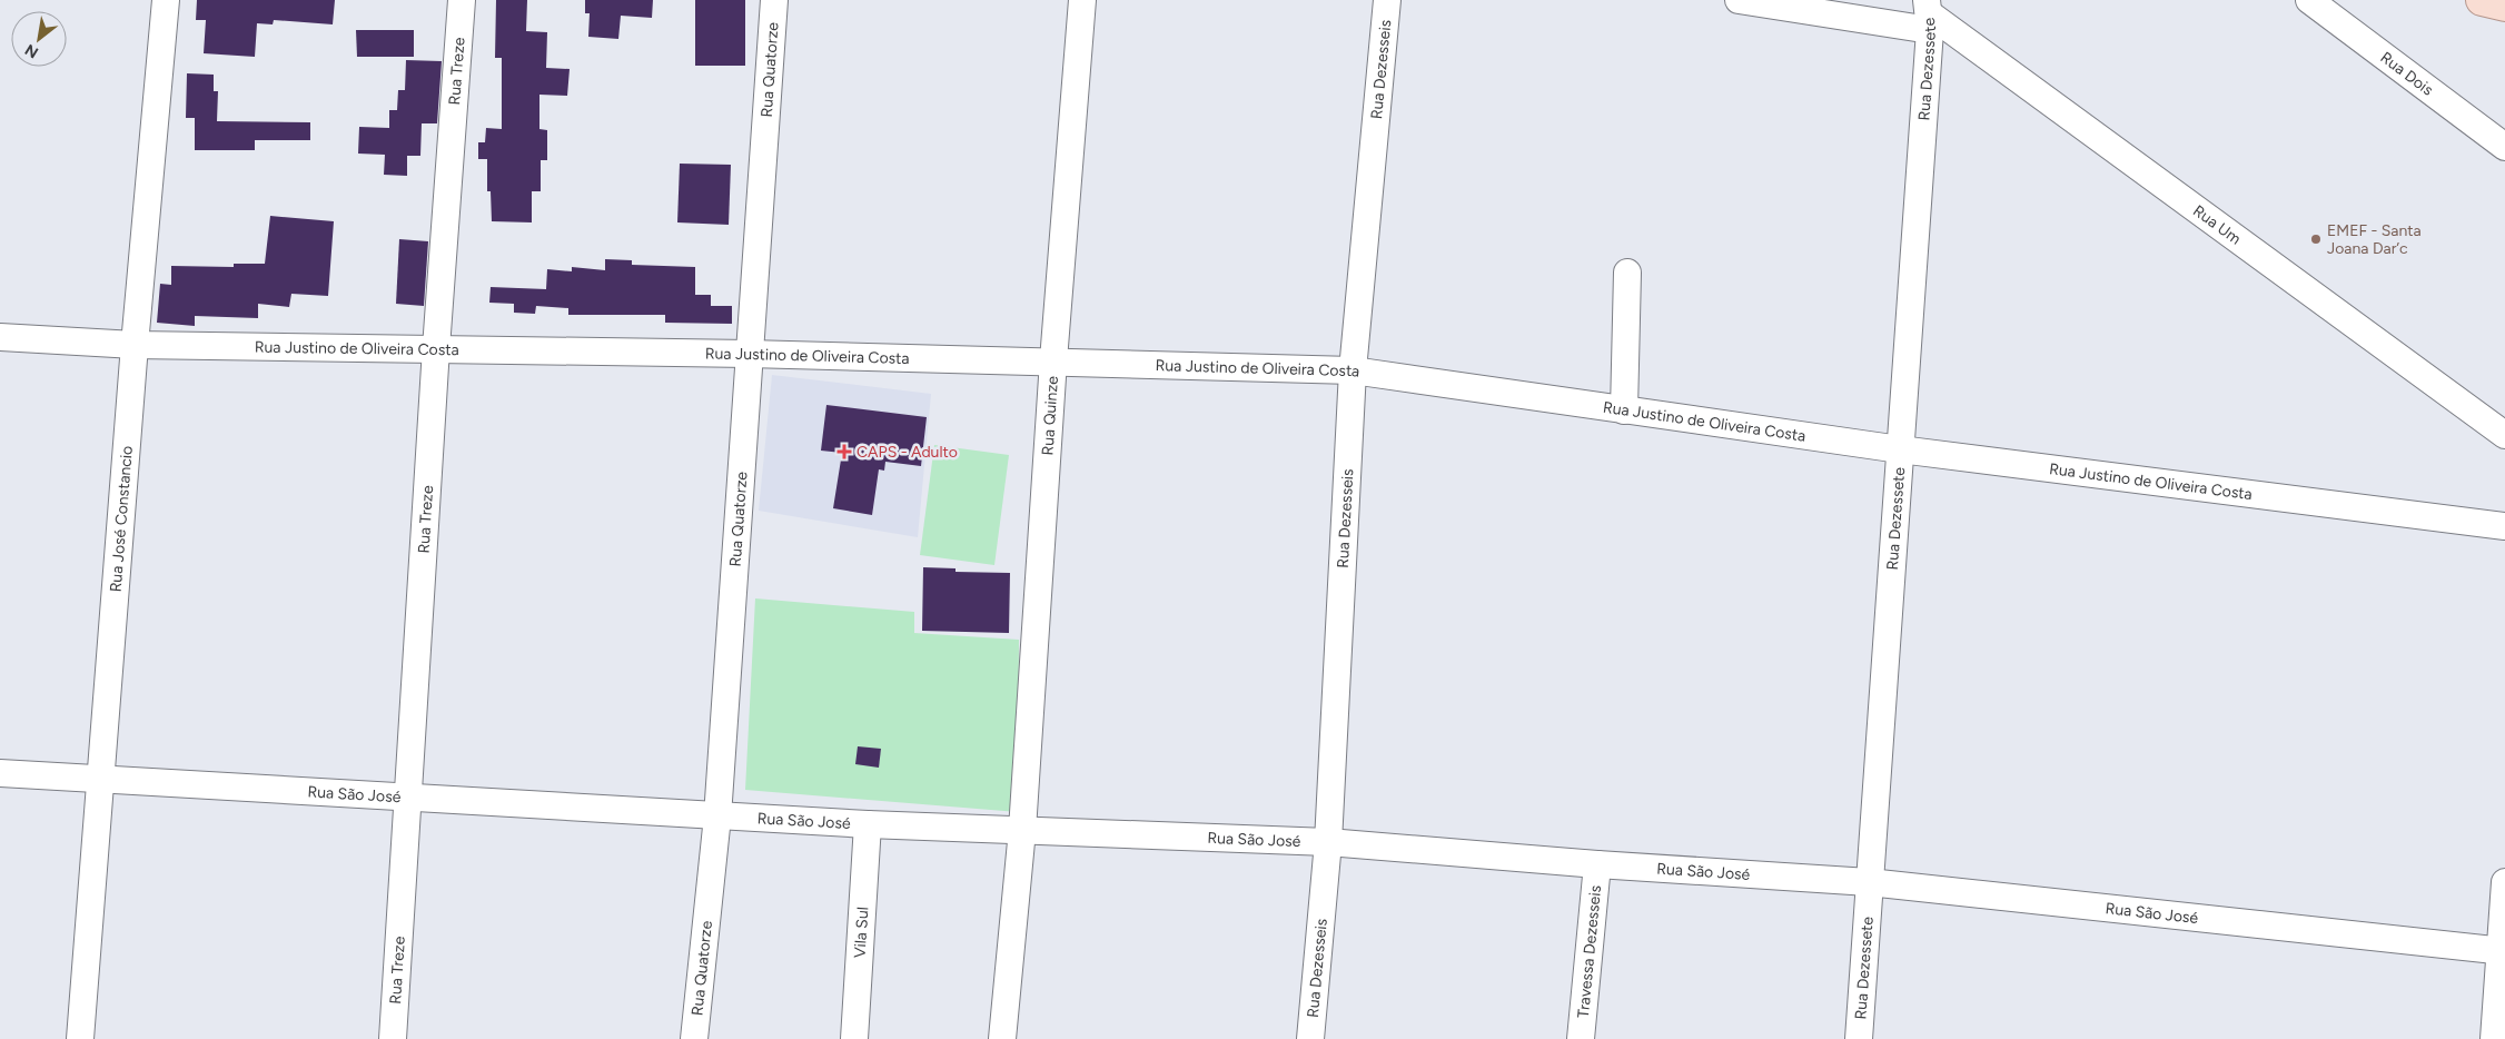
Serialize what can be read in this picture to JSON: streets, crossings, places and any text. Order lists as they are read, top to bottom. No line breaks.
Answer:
{"streets":{"street":["Rua Treze","Rua Quatorze","Rua Dezesseis","Rua Dezessete","Rua Dois","Rua Um","Rua Justino de Oliveira Costa","Rua Quinze","Rua José Constancio","Rua São José","Vila Sul","Travessa Dezesseis"]},"crossings":[["Rua Treze","Rua Justino de Oliveira Costa"],["Rua Treze","Rua São José"],["Rua Quatorze","Rua Justino de Oliveira Costa"],["Rua Quatorze","Rua São José"],["Rua Dezesseis","Rua Justino de Oliveira Costa"],["Rua Dezesseis","Rua São José"],["Rua Dezessete","Rua Um"],["Rua Dezessete","Rua Justino de Oliveira Costa"],["Rua Dezessete","Rua São José"],["Rua Justino de Oliveira Costa","Rua Quinze"],["Rua Justino de Oliveira Costa","Rua José Constancio"],["Rua Quinze","Rua São José"],["Rua José Constancio","Rua São José"],["Rua São José","Vila Sul"],["Rua São José","Travessa Dezesseis"]],"places":{"other":["EMEF - Santa Joana Dar’c"],"health":["CAPS - Adulto"]},"north":"bottom left"}
